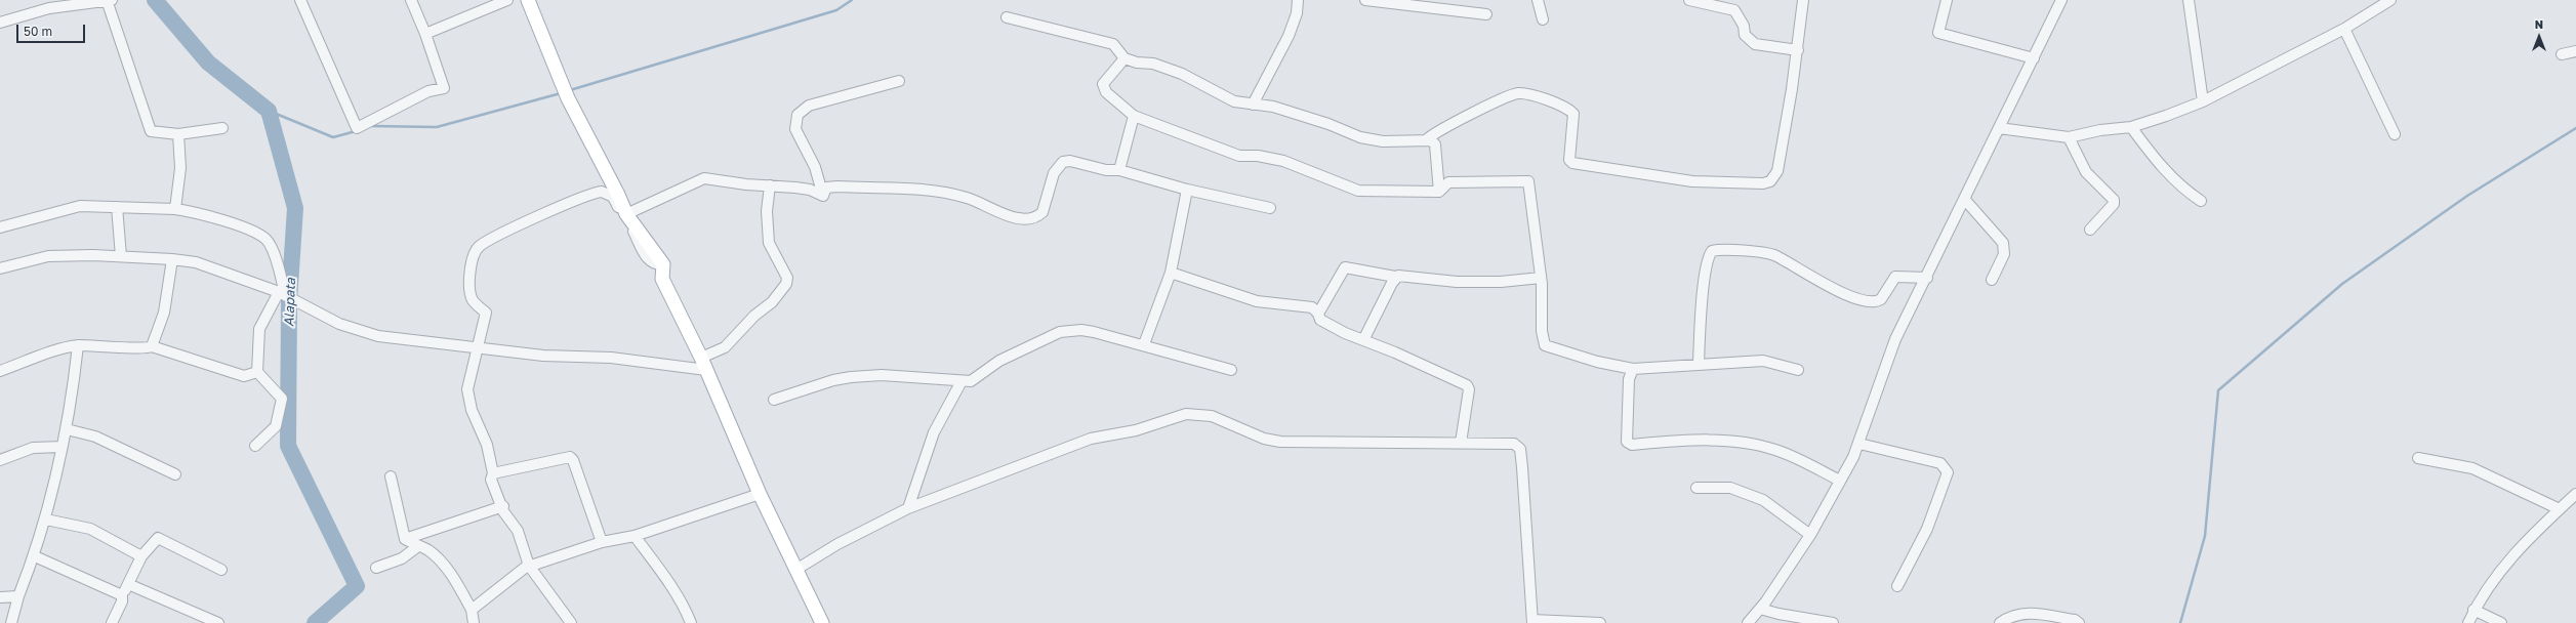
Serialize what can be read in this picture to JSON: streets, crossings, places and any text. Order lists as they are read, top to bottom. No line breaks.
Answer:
{"water":["Alapata"],"scale_bar":"50 m","north":"top"}
